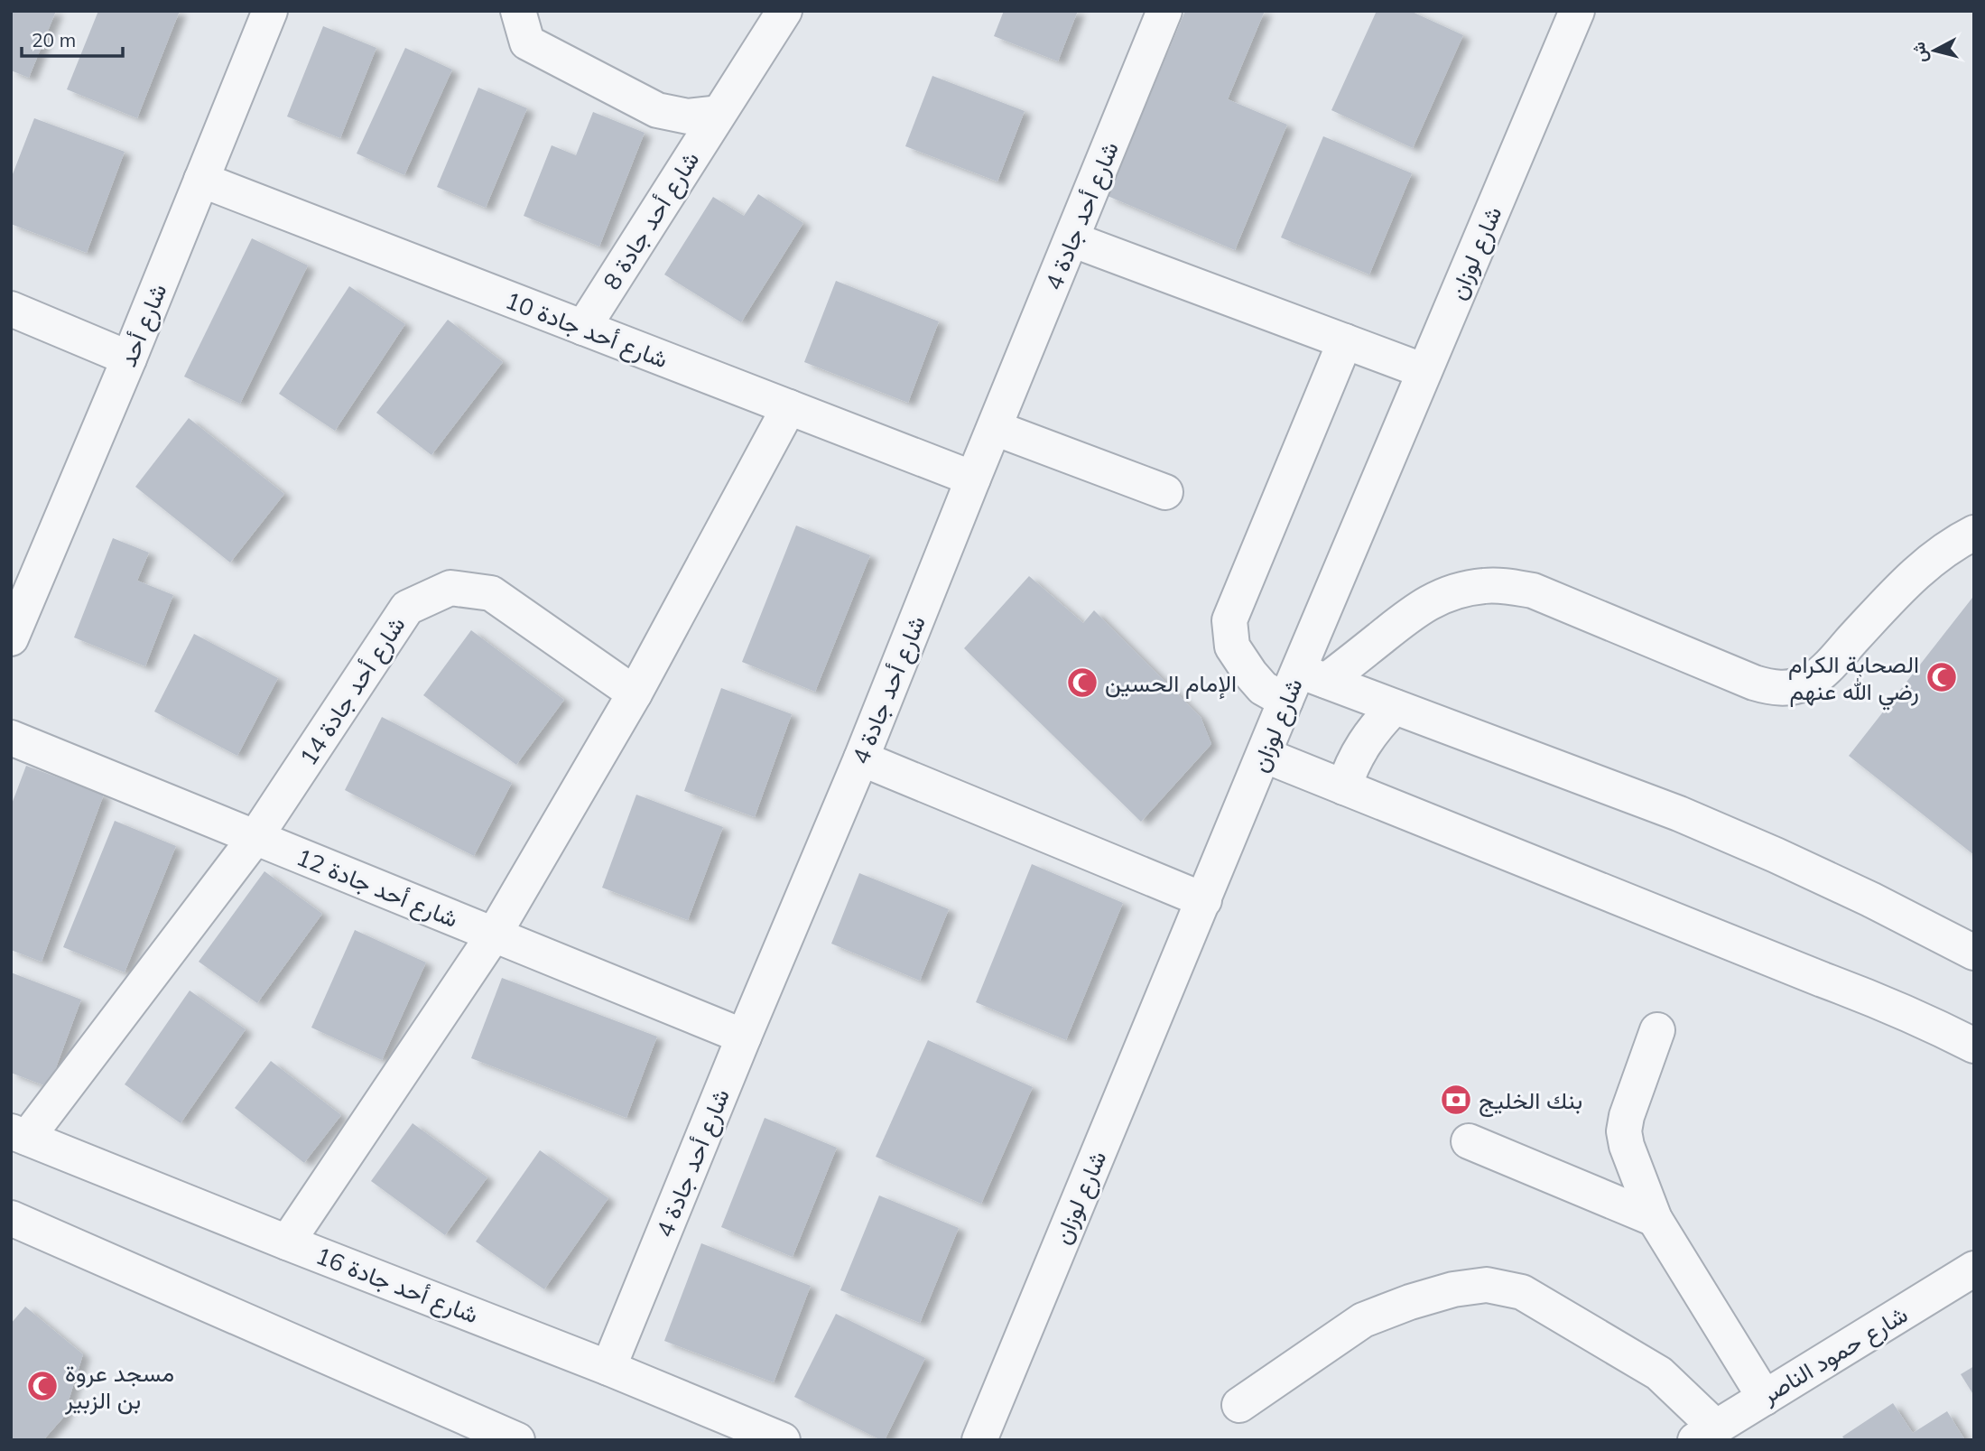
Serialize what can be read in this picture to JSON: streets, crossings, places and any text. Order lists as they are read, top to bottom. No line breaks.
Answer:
{"streets":{"street":["شارع أحد جادة 4","شارع أحد جادة 8","شارع لوزان","شارع أحد","شارع أحد جادة 10","شارع أحد جادة 14","شارع أحد جادة 12","شارع أحد جادة 16","شارع حمود الناصر"]},"crossings":[["شارع أحد جادة 4","شارع أحد جادة 10"],["شارع أحد جادة 4","شارع أحد جادة 12"],["شارع أحد جادة 4","شارع أحد جادة 16"],["شارع أحد جادة 8","شارع أحد جادة 10"],["شارع أحد","شارع أحد جادة 10"],["شارع أحد جادة 14","شارع أحد جادة 12"],["شارع أحد جادة 14","شارع أحد جادة 16"]],"places":{"mosque":["الصحابة الكرام رضي الله عنهم","الإمام الحسين","مسجد عروة بن الزبير"],"bank":["بنك الخليج"]},"scale_bar":"20 m","north":"left"}
